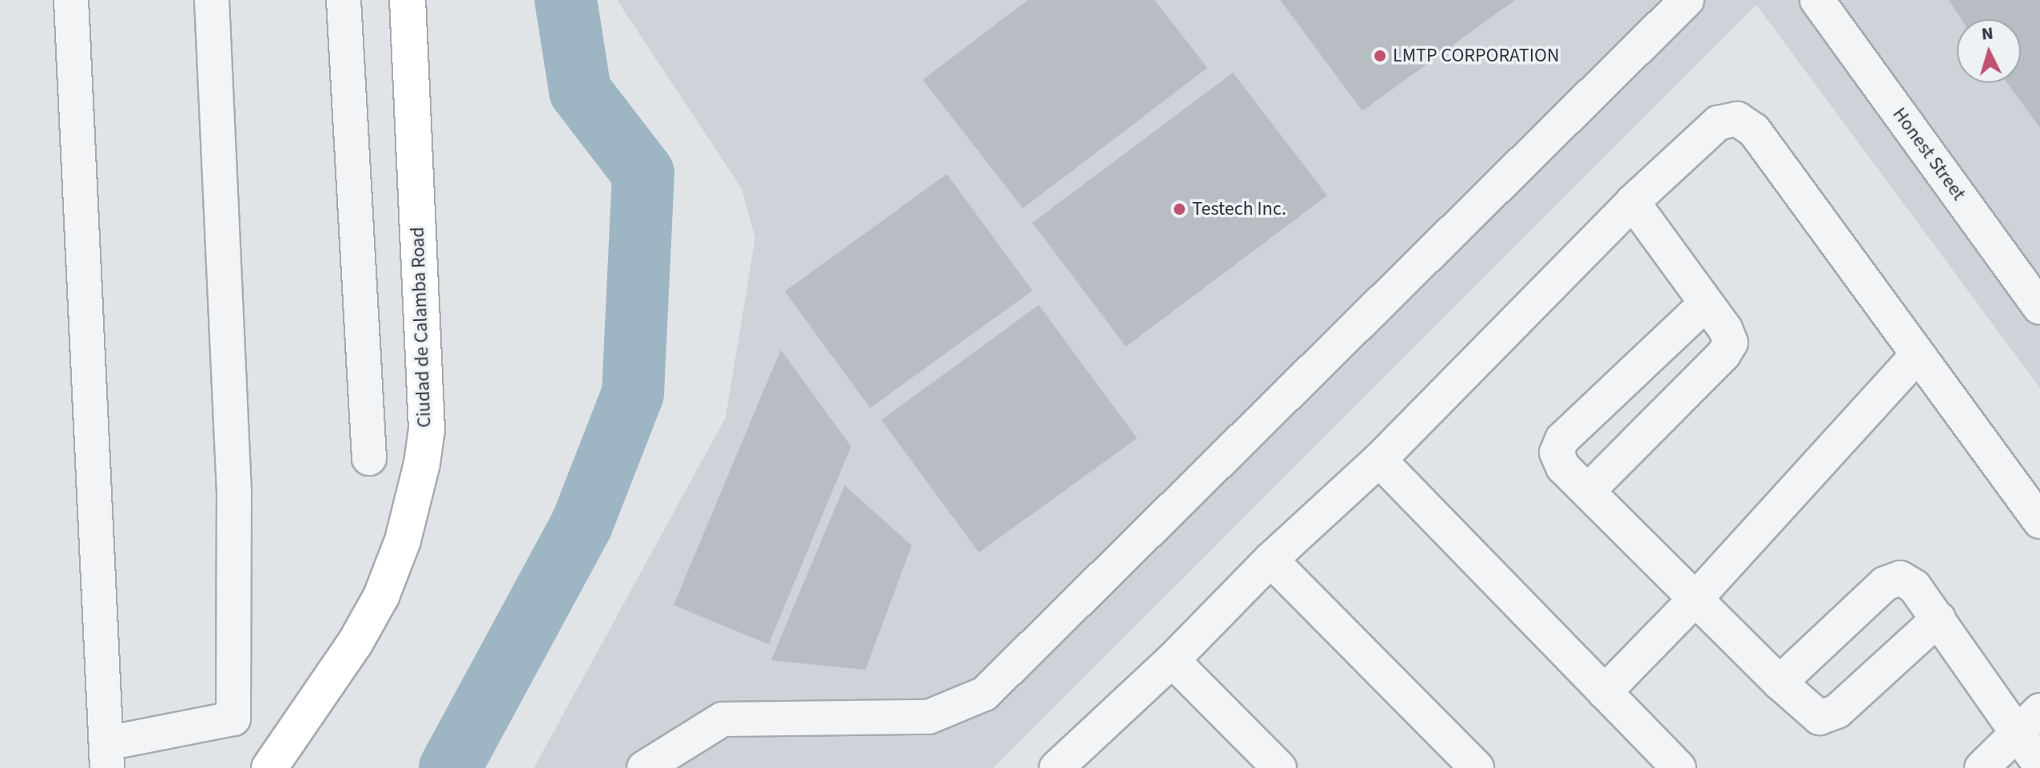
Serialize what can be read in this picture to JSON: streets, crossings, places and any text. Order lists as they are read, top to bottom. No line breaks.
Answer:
{"streets":{"main road":["Ciudad de Calamba Road"],"street":["Honest Street"]},"places":["LMTP CORPORATION","Testech Inc."],"north":"top"}
